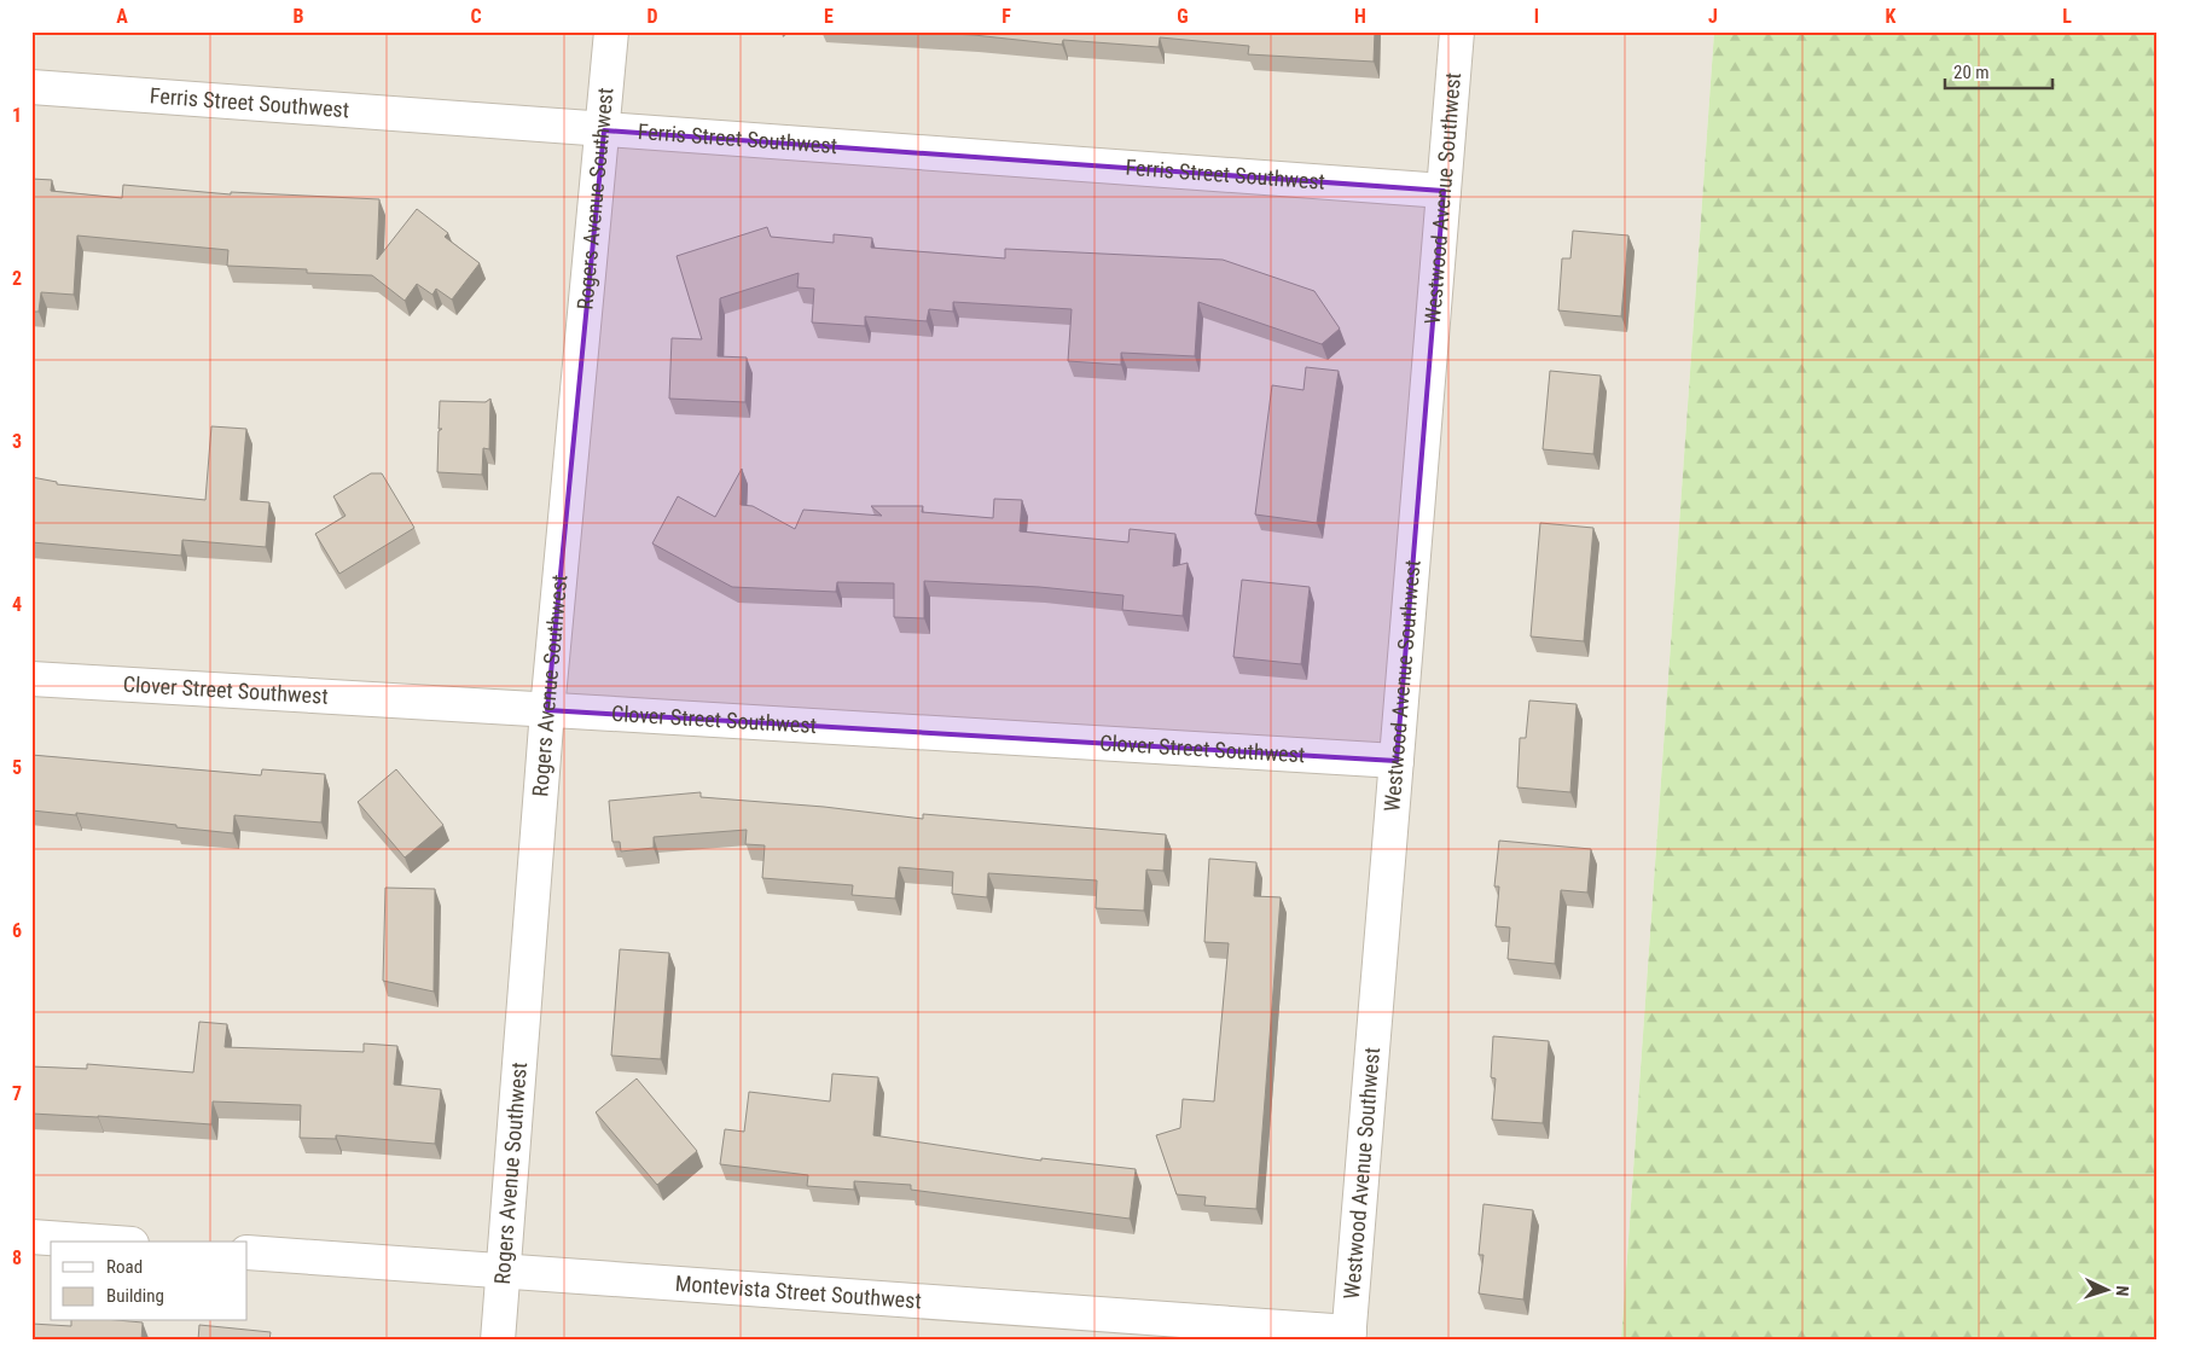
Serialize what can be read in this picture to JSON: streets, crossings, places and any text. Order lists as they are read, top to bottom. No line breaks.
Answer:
{"streets":{"street":["Ferris Street Southwest","Rogers Avenue Southwest","Westwood Avenue Southwest","Clover Street Southwest","Montevista Street Southwest"]},"crossings":[["Ferris Street Southwest","Rogers Avenue Southwest"],["Ferris Street Southwest","Westwood Avenue Southwest"],["Rogers Avenue Southwest","Clover Street Southwest"],["Rogers Avenue Southwest","Montevista Street Southwest"],["Westwood Avenue Southwest","Clover Street Southwest"],["Westwood Avenue Southwest","Montevista Street Southwest"]],"legend":["Road","Building"],"scale_bar":"20 m","north":"right","grid":{"columns":["A","B","C","D","E","F","G","H","I","J","K","L"],"rows":["1","2","3","4","5","6","7","8"]}}
